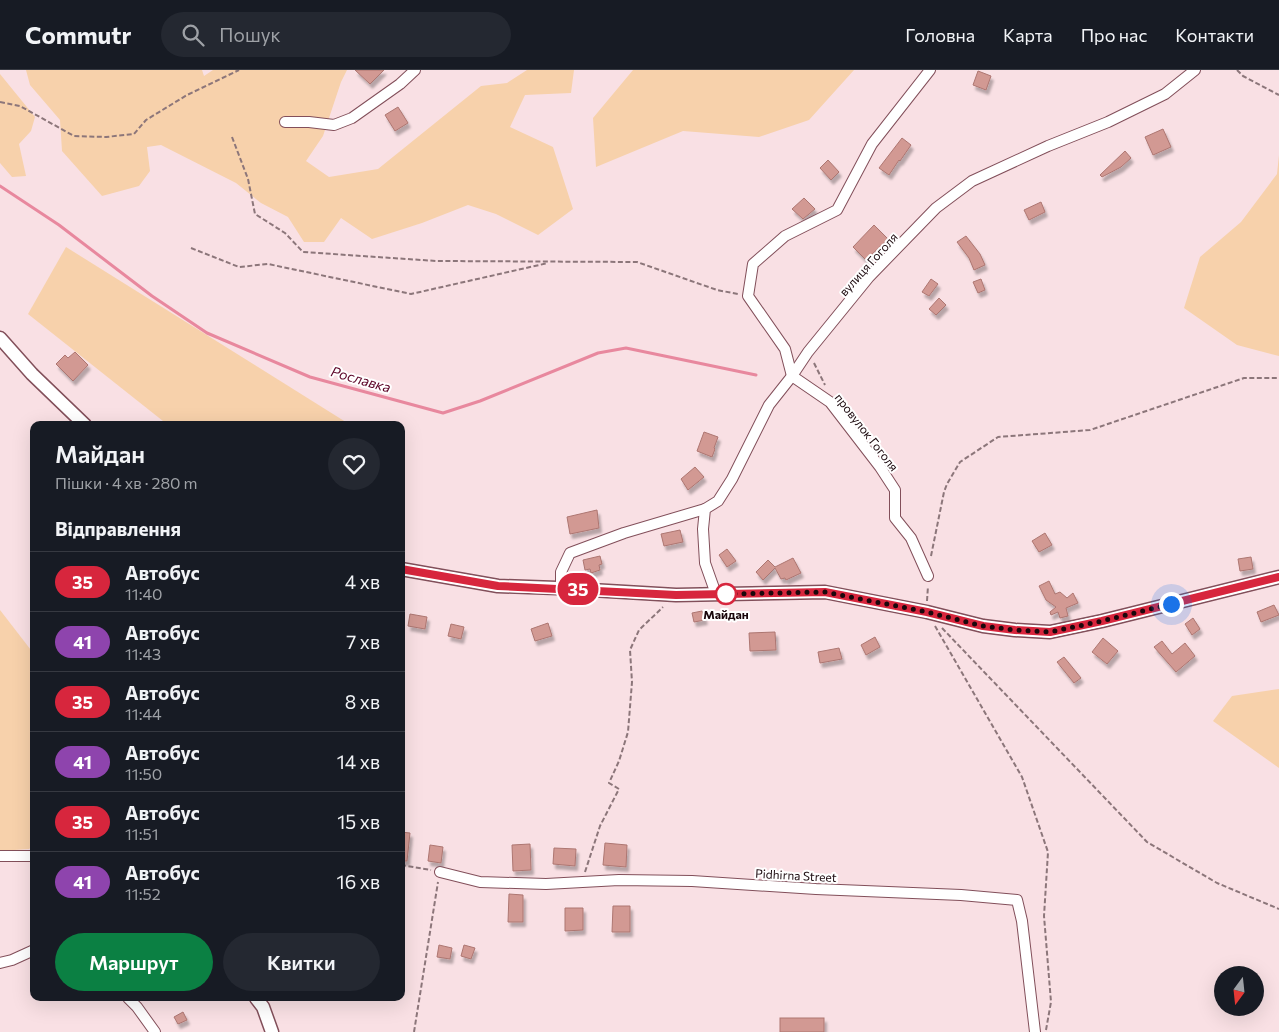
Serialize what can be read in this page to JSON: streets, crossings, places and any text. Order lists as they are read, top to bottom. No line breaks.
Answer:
{"streets":{"street":["вулиця Гоголя","провулок Гоголя","Pidhirna Street"]},"crossings":[["вулиця Гоголя","провулок Гоголя"]],"water":["Рославка"],"places":["Майдан"],"lines":["bus line 35"],"north":"bottom","page":{"header":"Commutr","search":"Пошук","nav":["Головна","Карта","Про нас","Контакти"],"on_map":"35","heading":[["Майдан","Пішки · 4 хв · 280 m"],"Відправлення"],"list":[{"mark":"35","name":"Автобус","note":"11:40","value":"4 хв"},{"mark":"41","name":"Автобус","note":"11:43","value":"7 хв"},{"mark":"35","name":"Автобус","note":"11:44","value":"8 хв"},{"mark":"41","name":"Автобус","note":"11:50","value":"14 хв"},{"mark":"35","name":"Автобус","note":"11:51","value":"15 хв"},{"mark":"41","name":"Автобус","note":"11:52","value":"16 хв"}],"buttons":["Маршрут","Квитки"]}}
